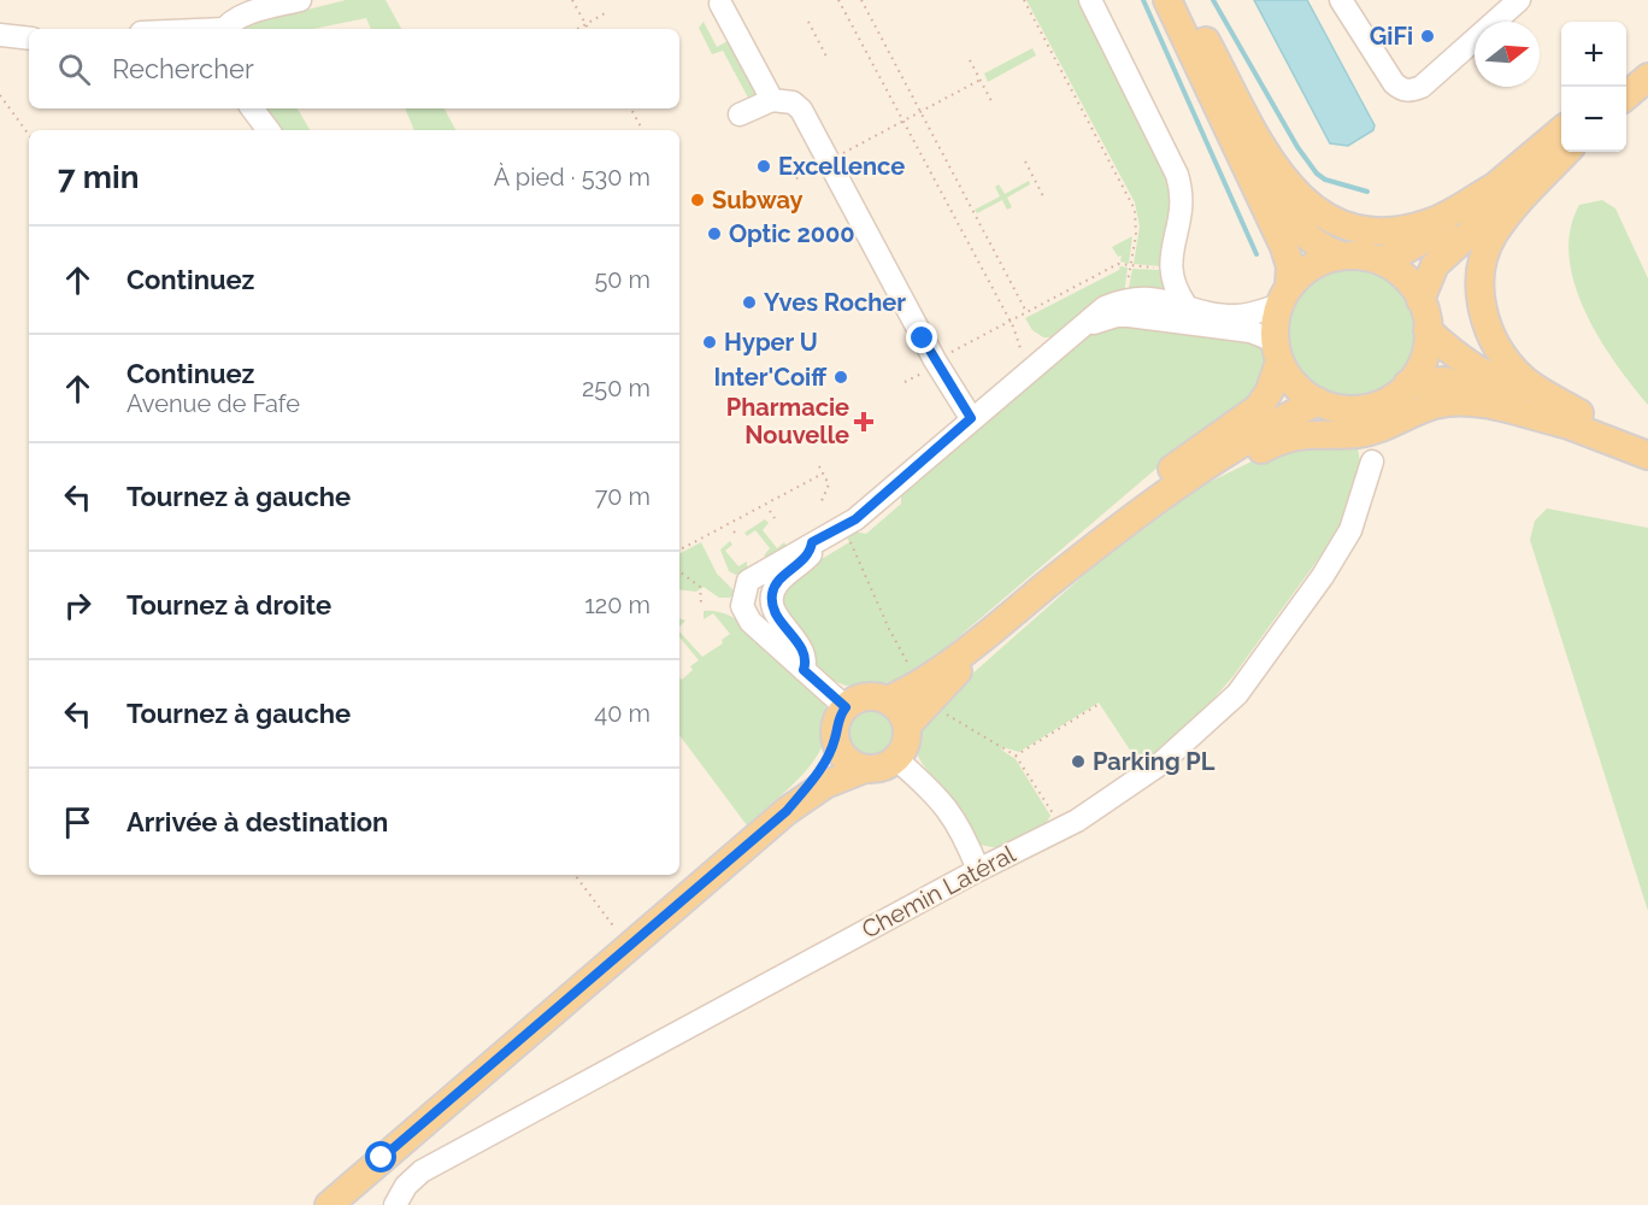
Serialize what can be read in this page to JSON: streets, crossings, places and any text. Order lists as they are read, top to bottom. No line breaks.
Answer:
{"streets":{"street":["Chemin Latéral"]},"places":{"other":["GiFi","Excellence","Subway","Optic 2000","Yves Rocher","Hyper U","Inter'Coiff","Parking PL"],"health":["Pharmacie Nouvelle"]},"north":"right","page":{"map_buttons":["+","−"],"search":"Rechercher","heading":["7 min","À pied · 530 m"],"list":[["Continuez","50 m"],["Continuez","Avenue de Fafe","250 m"],["Tournez à gauche","70 m"],["Tournez à droite","120 m"],["Tournez à gauche","40 m"],"Arrivée à destination"]}}
